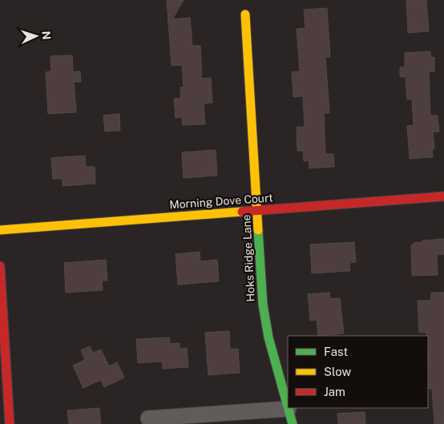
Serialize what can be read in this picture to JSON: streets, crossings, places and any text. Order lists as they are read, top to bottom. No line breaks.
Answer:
{"streets":{"street":["Morning Dove Court","Hoks Ridge Lane"]},"crossings":[["Morning Dove Court","Hoks Ridge Lane"]],"legend":["Fast","Slow","Jam"],"north":"right"}
